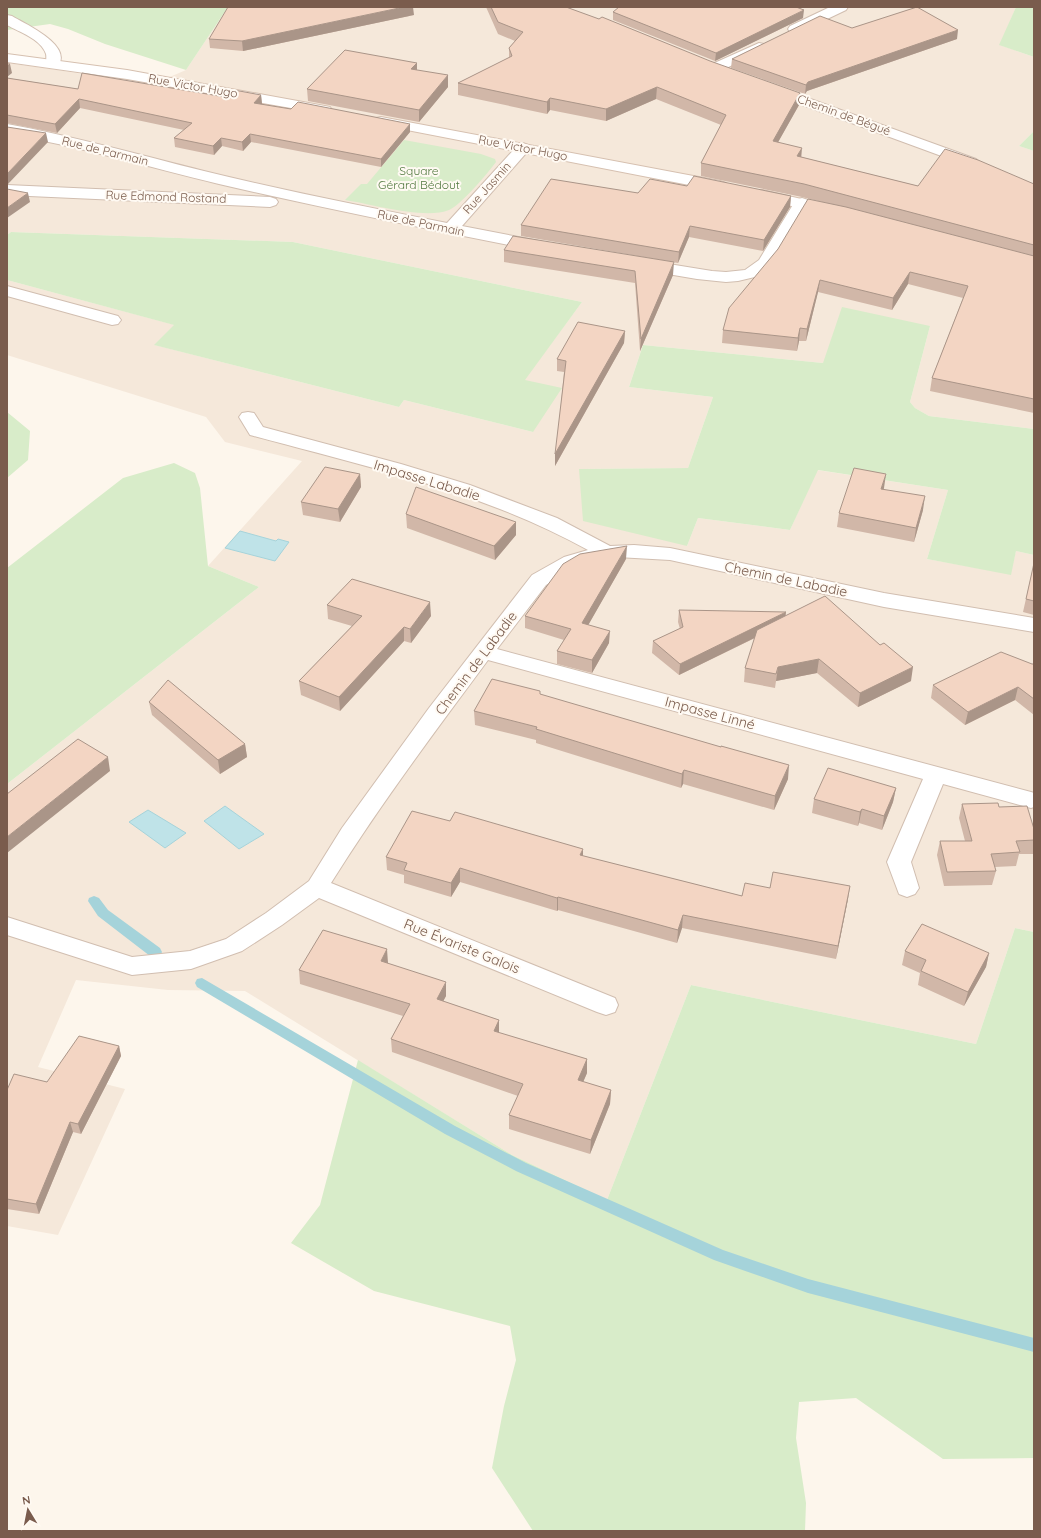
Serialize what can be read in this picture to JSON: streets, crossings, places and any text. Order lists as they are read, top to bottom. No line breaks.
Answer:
{"streets":{"street":["Rue Victor Hugo","Chemin de Bégué","Rue de Parmain","Rue Jasmin","Rue Edmond Rostand","Impasse Labadie","Chemin de Labadie","Impasse Linné","Rue Évariste Galois"]},"crossings":[["Rue Victor Hugo","Rue Jasmin"],["Rue de Parmain","Rue Jasmin"],["Rue de Parmain","Rue Edmond Rostand"],["Impasse Labadie","Chemin de Labadie"],["Chemin de Labadie","Impasse Linné"],["Chemin de Labadie","Rue Évariste Galois"]],"parks":["Square Gérard Bédout"],"north":"top"}
